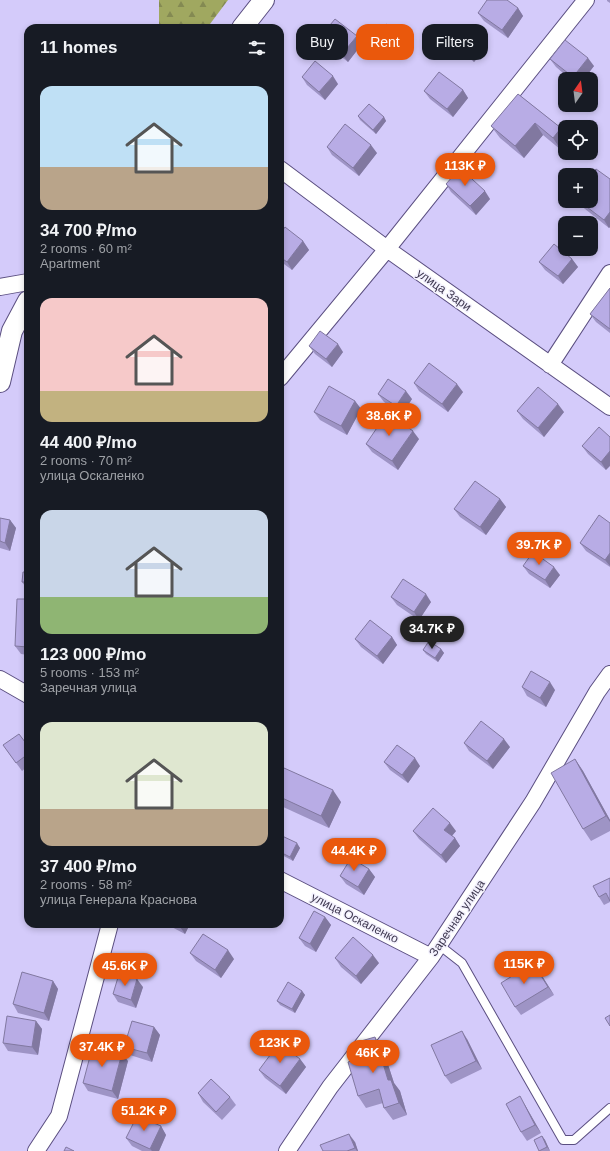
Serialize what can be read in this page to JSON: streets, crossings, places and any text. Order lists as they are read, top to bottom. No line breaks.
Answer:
{"streets":{"street":["улица Зари","улица Оскаленко","Заречная улица"]},"crossings":[["улица Оскаленко","Заречная улица"]],"north":"top","page":{"chip":["Buy","Rent","Filters"],"heading":"11 homes","map_buttons":["+","−"],"list":[{"name":"34 700 ₽/mo","note":"2 rooms · 60 m² · Apartment"},{"name":"44 400 ₽/mo","note":"2 rooms · 70 m² · улица Оскаленко"},{"name":"123 000 ₽/mo","note":"5 rooms · 153 m² · Заречная улица"},{"name":"37 400 ₽/mo","note":"2 rooms · 58 m² · улица Генерала Краснова"}],"price":["113K ₽","38.6K ₽","39.7K ₽","34.7K ₽","44.4K ₽","115K ₽","45.6K ₽","123K ₽","37.4K ₽","46K ₽","51.2K ₽"]}}
